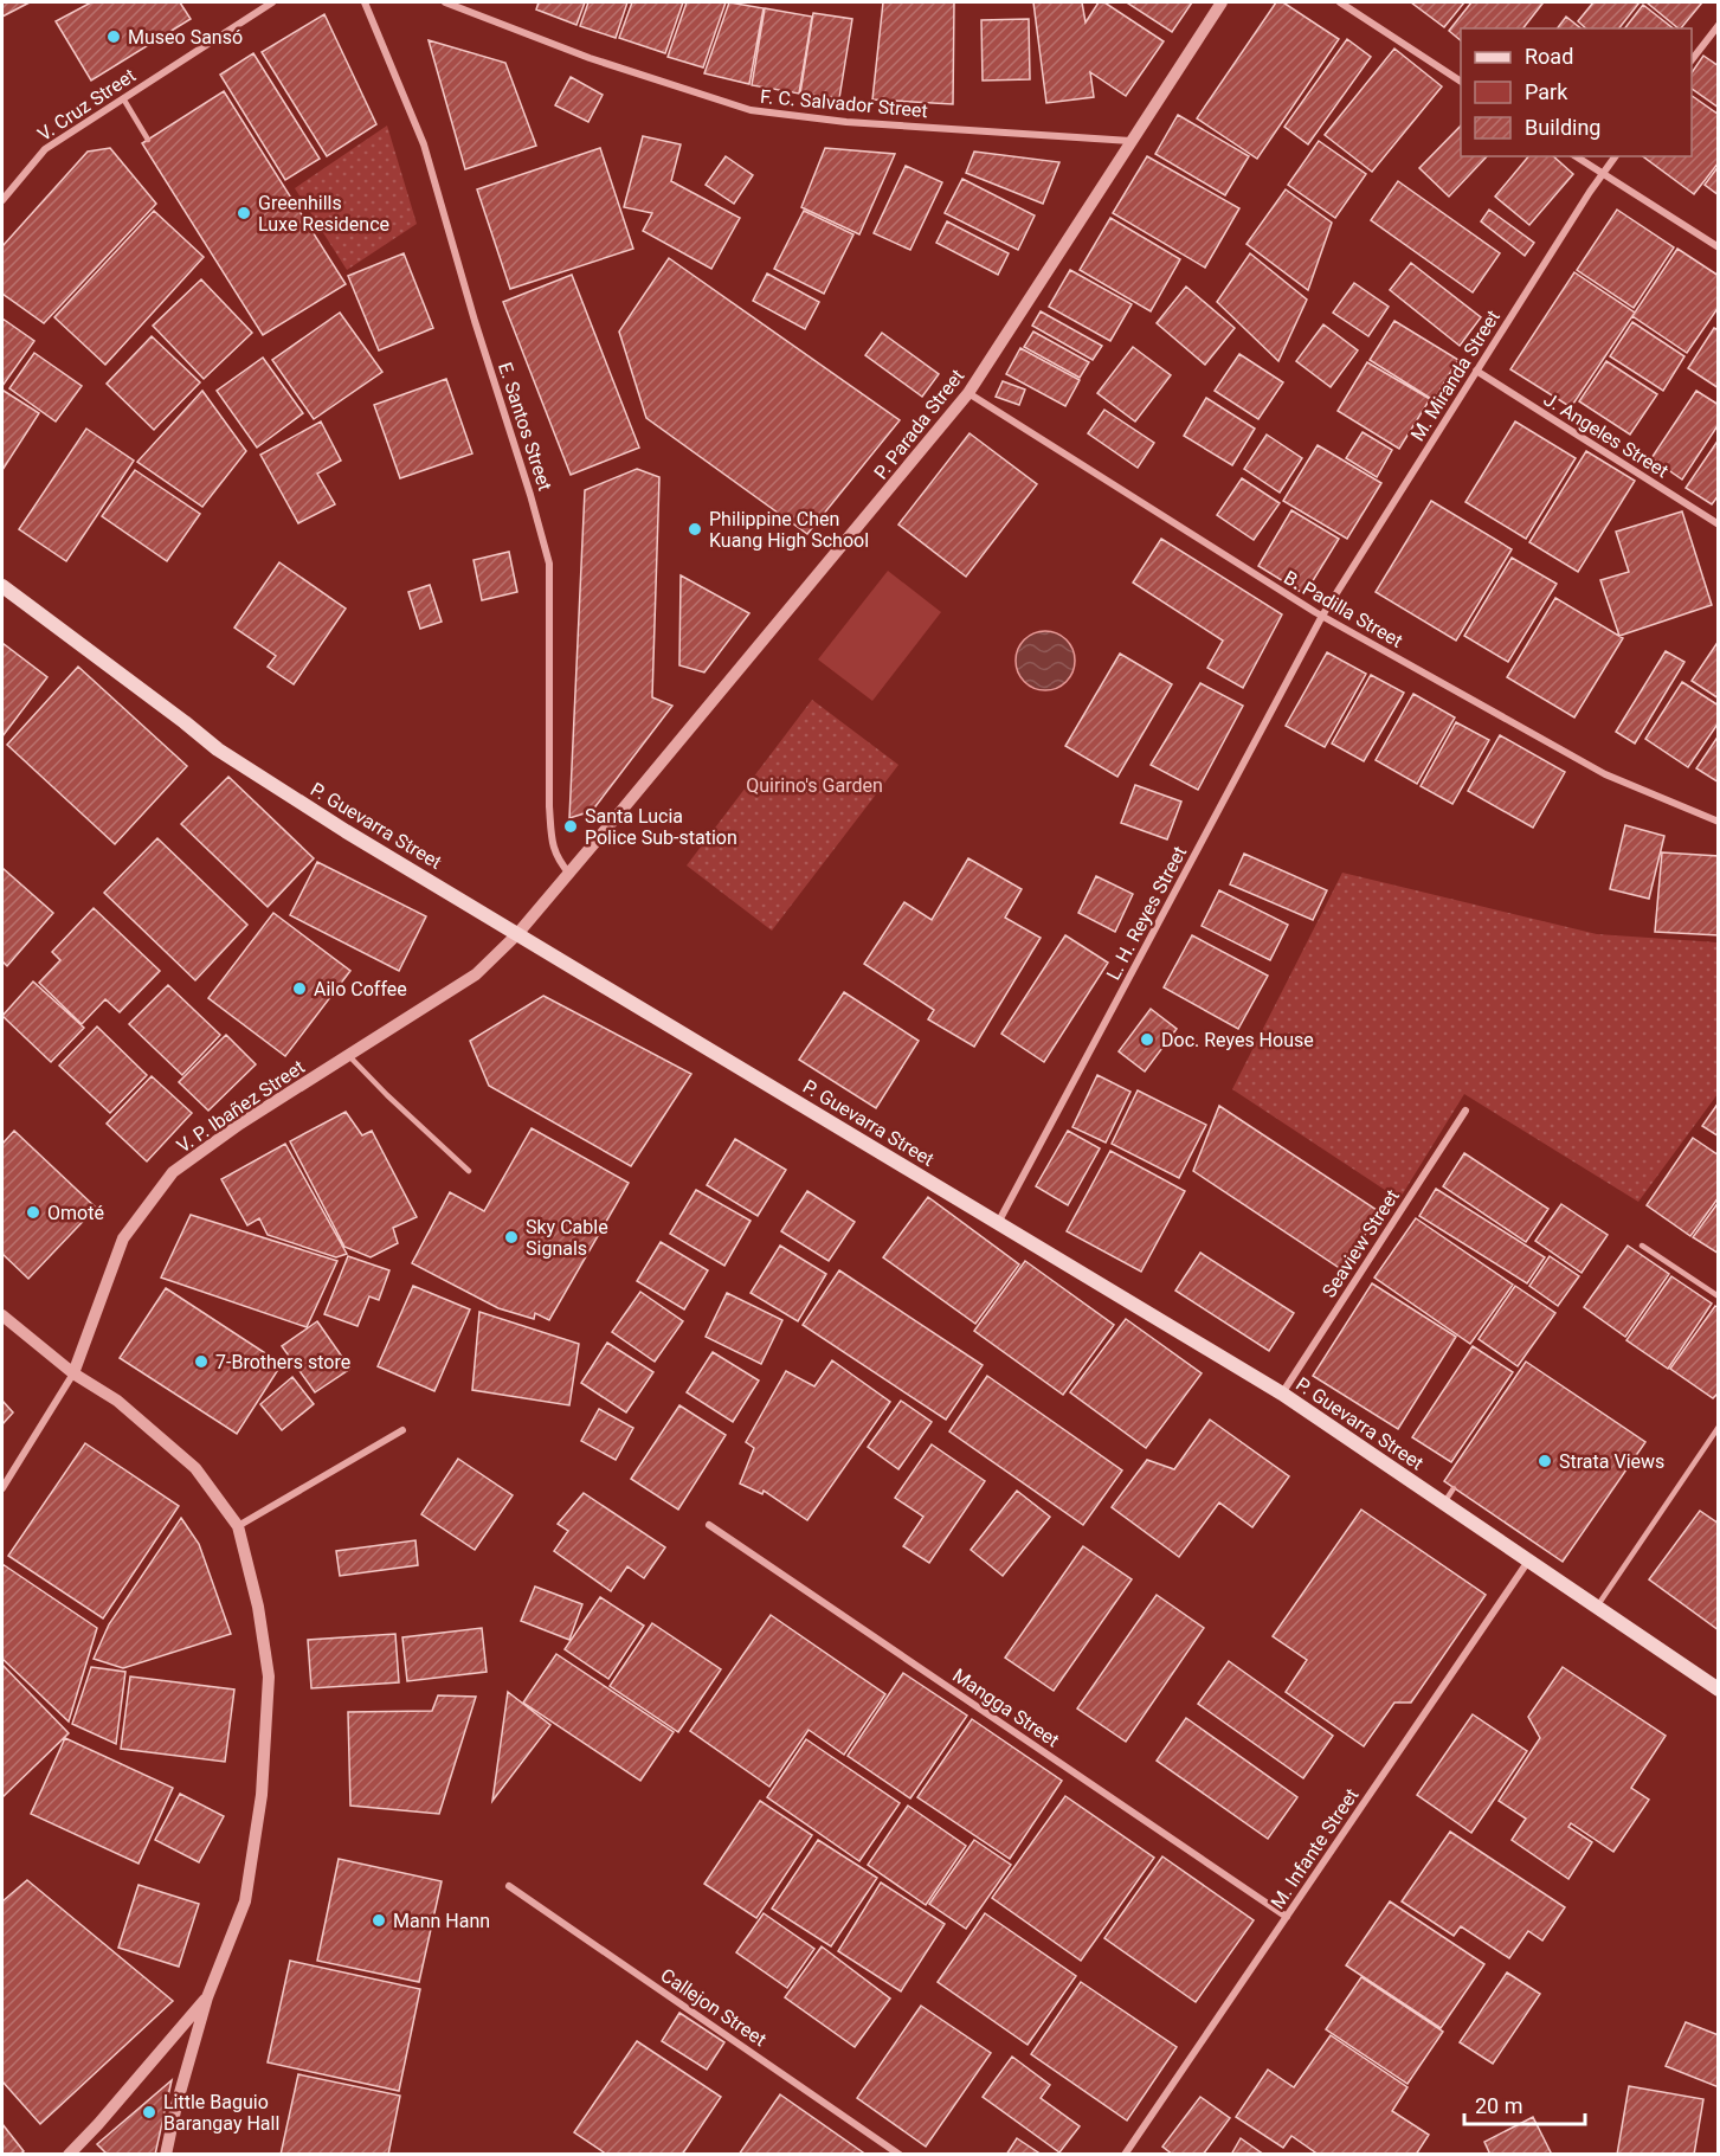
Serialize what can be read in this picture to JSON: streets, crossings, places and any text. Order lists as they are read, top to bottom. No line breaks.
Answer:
{"streets":{"main road":["P. Guevarra Street"],"street":["F. C. Salvador Street","V. Cruz Street","M. Miranda Street","P. Parada Street","E. Santos Street","J. Angeles Street","B. Padilla Street","L. H. Reyes Street","V. P. Ibañez Street","Seaview Street","Mangga Street","M. Infante Street","Callejon Street"]},"crossings":[["F. C. Salvador Street","P. Parada Street"],["M. Miranda Street","J. Angeles Street"],["M. Miranda Street","B. Padilla Street"],["M. Miranda Street","L. H. Reyes Street"],["P. Parada Street","E. Santos Street"],["P. Parada Street","B. Padilla Street"],["P. Parada Street","P. Guevarra Street"],["P. Parada Street","V. P. Ibañez Street"],["B. Padilla Street","L. H. Reyes Street"],["P. Guevarra Street","L. H. Reyes Street"],["P. Guevarra Street","V. P. Ibañez Street"],["P. Guevarra Street","Seaview Street"],["P. Guevarra Street","M. Infante Street"],["Mangga Street","M. Infante Street"]],"parks":["Quirino's Garden"],"places":["Museo Sansó","Greenhills Luxe Residence","Philippine Chen Kuang High School","Santa Lucia Police Sub-station","Ailo Coffee","Doc. Reyes House","Omoté","Sky Cable Signals","7-Brothers store","Strata Views","Mann Hann","Little Baguio Barangay Hall"],"legend":["Road","Park","Building"],"scale_bar":"20 m"}
